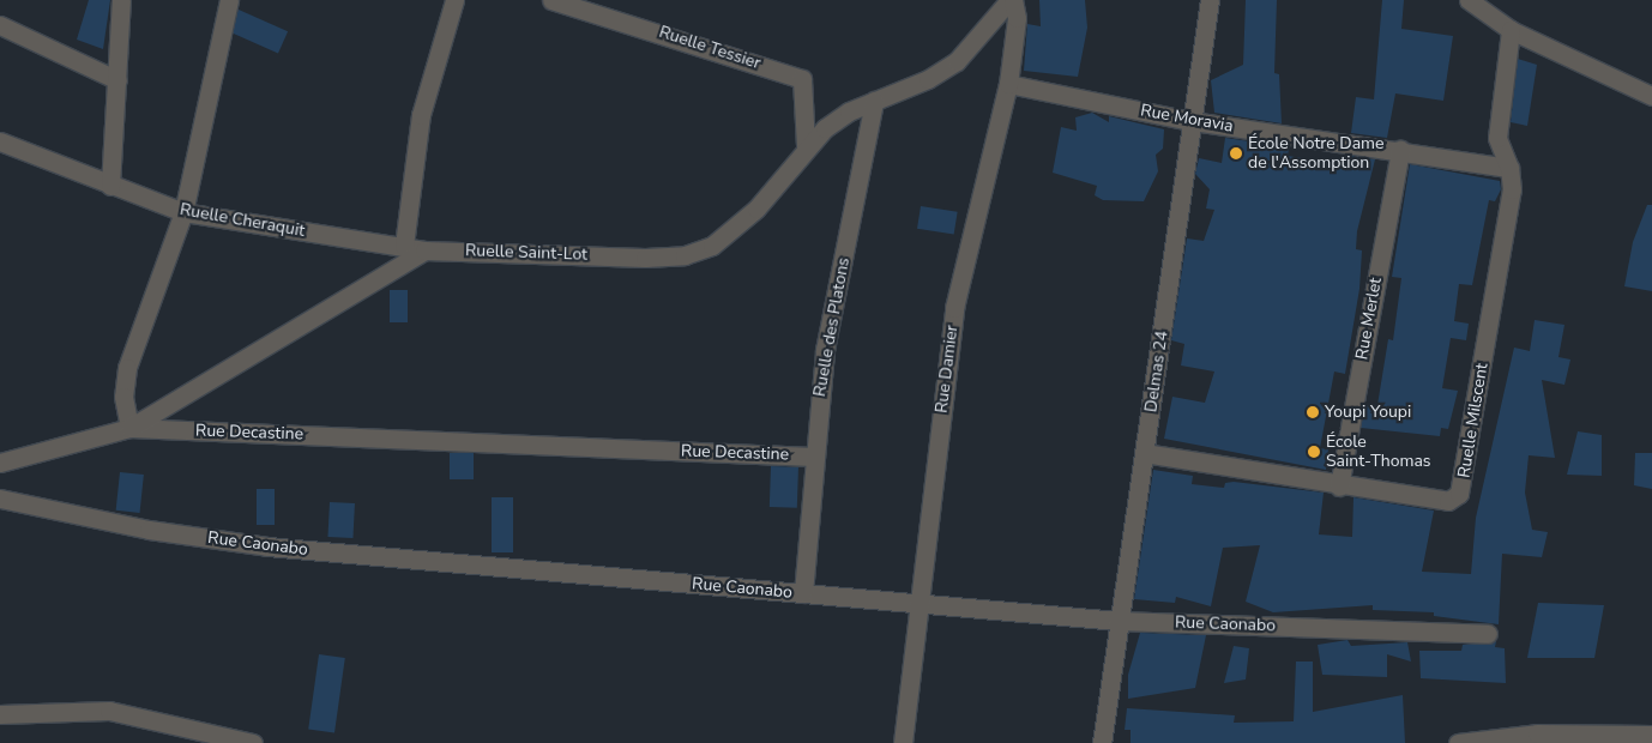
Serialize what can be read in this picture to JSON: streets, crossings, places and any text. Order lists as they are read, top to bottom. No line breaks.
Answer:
{"streets":{"street":["Ruelle Tessier","Rue Moravia","Ruelle Cheraquit","Ruelle Saint-Lot","Rue Merlet","Ruelle des Platons","Rue Damier","Delmas 24","Ruelle Milscent","Rue Decastine","Rue Caonabo"]},"crossings":[["Ruelle Tessier","Ruelle Saint-Lot"],["Rue Moravia","Rue Merlet"],["Rue Moravia","Rue Damier"],["Rue Moravia","Delmas 24"],["Rue Moravia","Ruelle Milscent"],["Ruelle Cheraquit","Ruelle Saint-Lot"],["Ruelle Saint-Lot","Ruelle des Platons"],["Ruelle Saint-Lot","Rue Damier"],["Rue Merlet","Ruelle Milscent"],["Ruelle des Platons","Rue Decastine"],["Ruelle des Platons","Rue Caonabo"],["Rue Damier","Rue Caonabo"],["Delmas 24","Ruelle Milscent"],["Delmas 24","Rue Caonabo"]],"places":["École Notre Dame de l'Assomption","Youpi Youpi","École Saint-Thomas"]}
